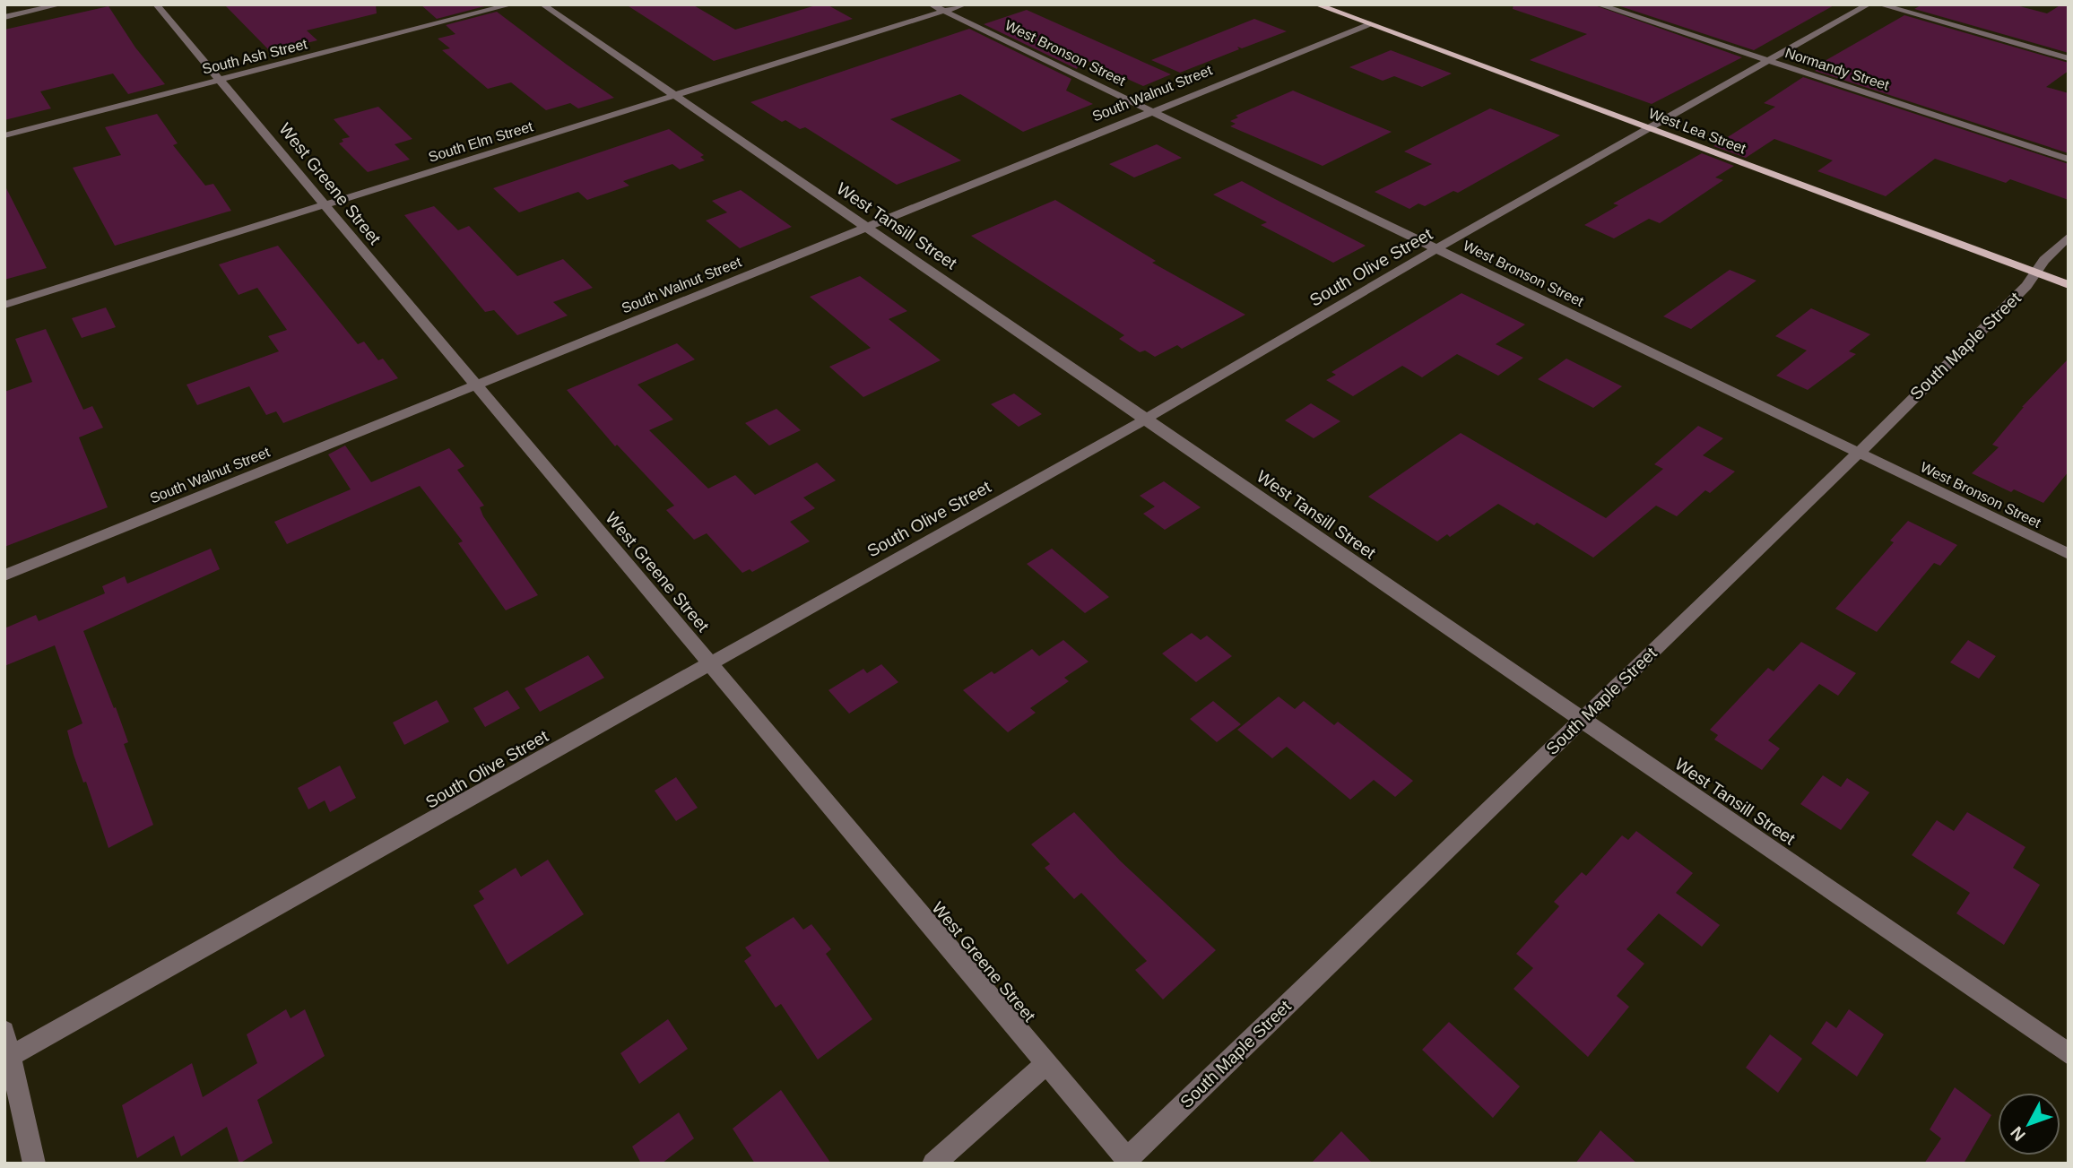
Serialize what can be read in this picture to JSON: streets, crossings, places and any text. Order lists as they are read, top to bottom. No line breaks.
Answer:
{"streets":{"main road":["West Lea Street"],"street":["West Bronson Street","South Ash Street","Normandy Street","South Walnut Street","South Elm Street","West Greene Street","West Tansill Street","South Olive Street","South Maple Street"]},"crossings":[["West Bronson Street","South Walnut Street"],["West Bronson Street","South Elm Street"],["West Bronson Street","South Olive Street"],["West Bronson Street","South Maple Street"],["South Ash Street","West Greene Street"],["Normandy Street","South Olive Street"],["South Walnut Street","West Lea Street"],["South Walnut Street","West Greene Street"],["South Walnut Street","West Tansill Street"],["West Lea Street","South Olive Street"],["West Lea Street","South Maple Street"],["South Elm Street","West Greene Street"],["South Elm Street","West Tansill Street"],["West Greene Street","South Olive Street"],["West Greene Street","South Maple Street"],["West Tansill Street","South Olive Street"],["West Tansill Street","South Maple Street"]],"north":"bottom left"}
